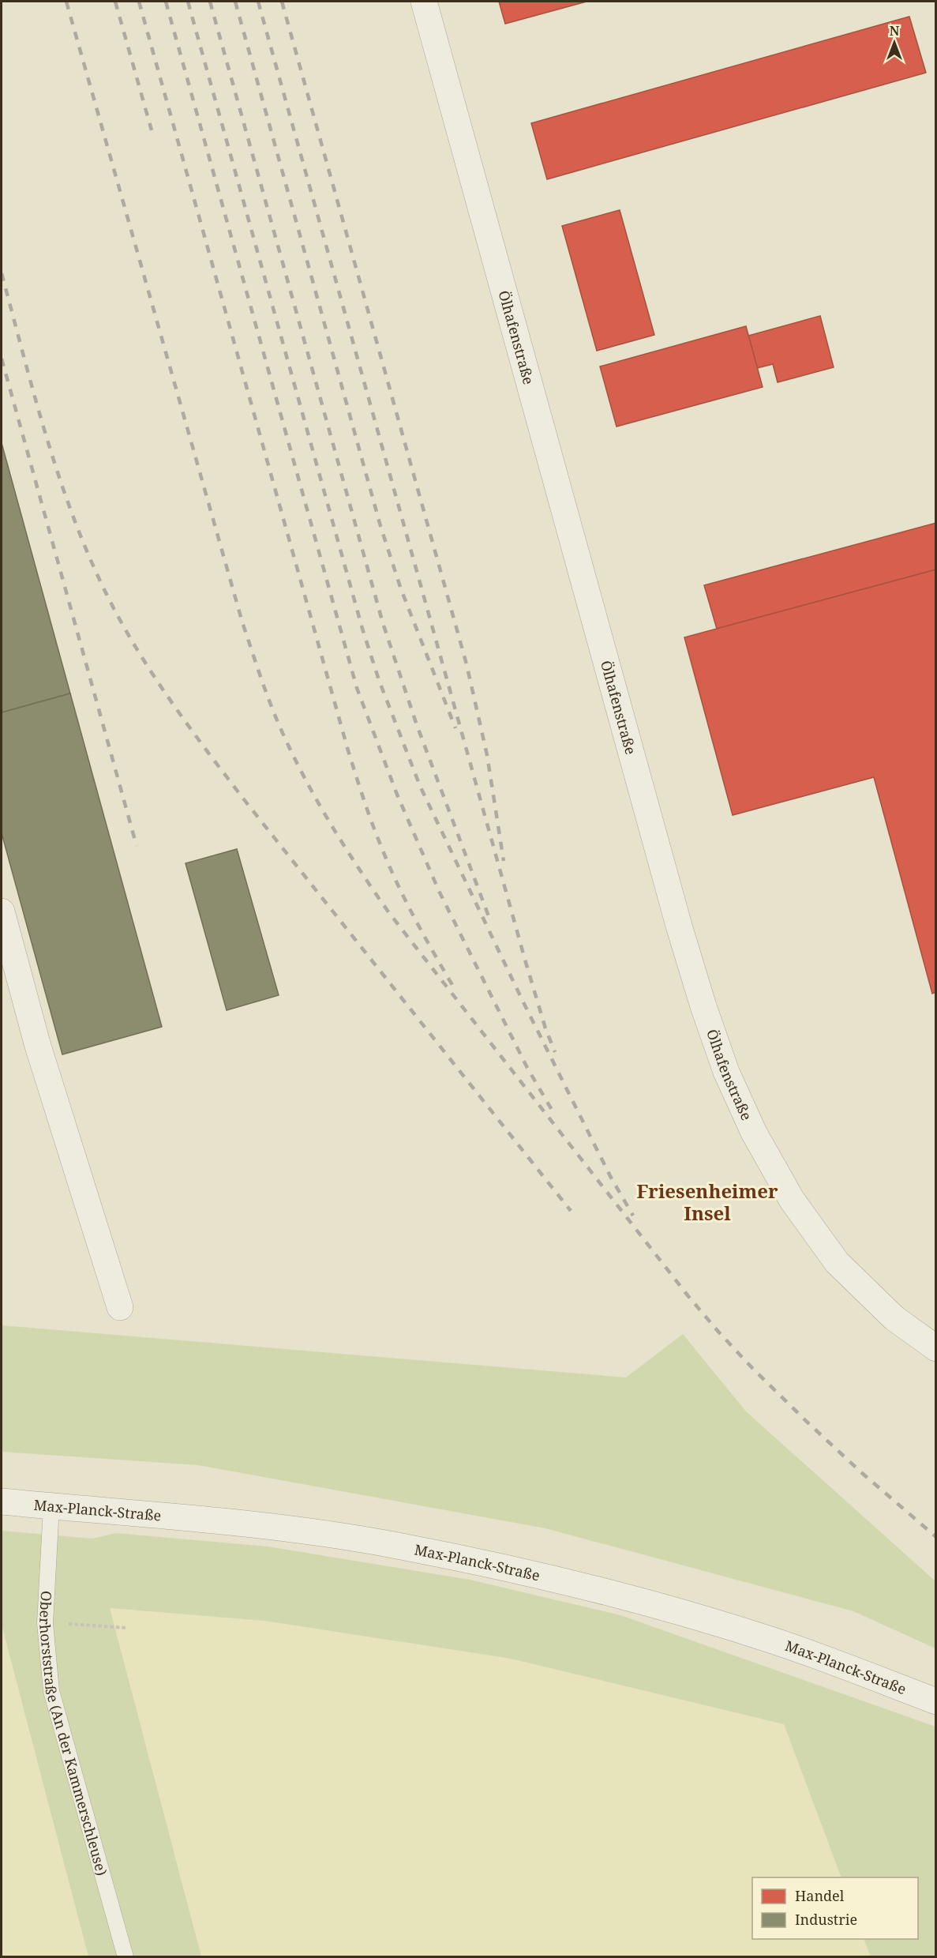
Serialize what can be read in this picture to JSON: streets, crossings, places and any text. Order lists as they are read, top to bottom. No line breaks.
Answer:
{"streets":{"street":["Ölhafenstraße","Max-Planck-Straße"],"lane":["Oberhorststraße (An der Kammerschleuse)"]},"crossings":[["Max-Planck-Straße","Oberhorststraße (An der Kammerschleuse)"]],"districts":["Friesenheimer Insel"],"legend":["Handel","Industrie"],"north":"top"}
